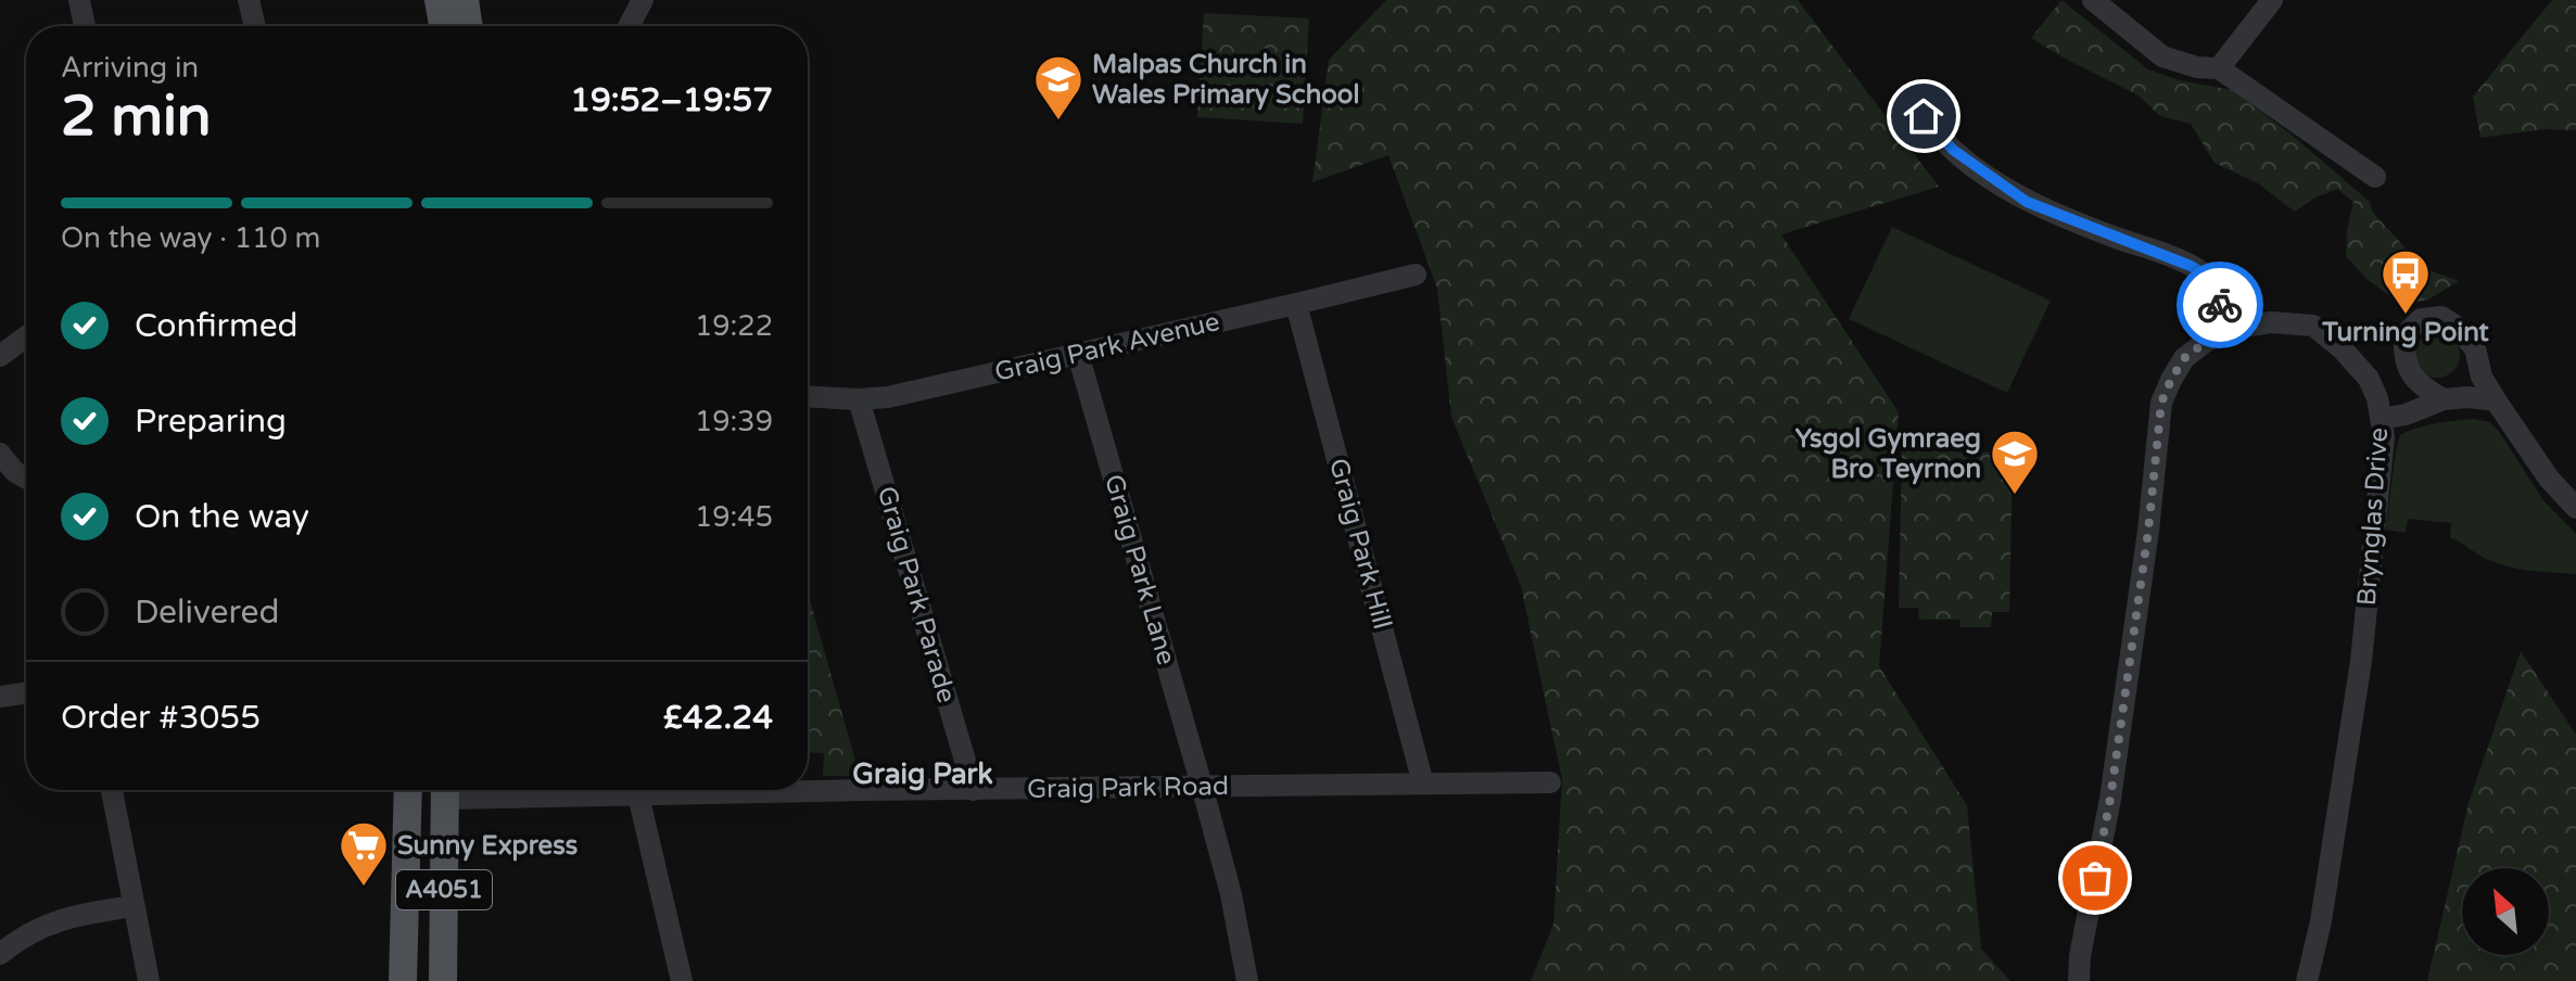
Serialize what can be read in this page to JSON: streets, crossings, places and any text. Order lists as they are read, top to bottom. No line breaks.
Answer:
{"streets":{"main road":["A4051"],"street":["Graig Park Avenue","Brynglas Drive","Graig Park Hill","Graig Park Lane","Graig Park Parade","Graig Park Road"]},"crossings":[["Graig Park Avenue","Graig Park Hill"],["Graig Park Avenue","Graig Park Lane"],["Graig Park Avenue","Graig Park Parade"],["Graig Park Hill","Graig Park Road"],["Graig Park Lane","Graig Park Road"],["Graig Park Parade","Graig Park Road"]],"districts":["Graig Park"],"places":{"school or university":["Malpas Church in Wales Primary School","Ysgol Gymraeg Bro Teyrnon"],"bus stop":["Turning Point"],"supermarket":["Sunny Express"]},"north":"top left","page":{"heading":["2 min","Arriving in","19:52–19:57"],"panel":["Order #3055","£42.24"],"bar":"On the way · 110 m","list":[["Confirmed","19:22"],["Preparing","19:39"],["On the way","19:45"],"Delivered"]}}
